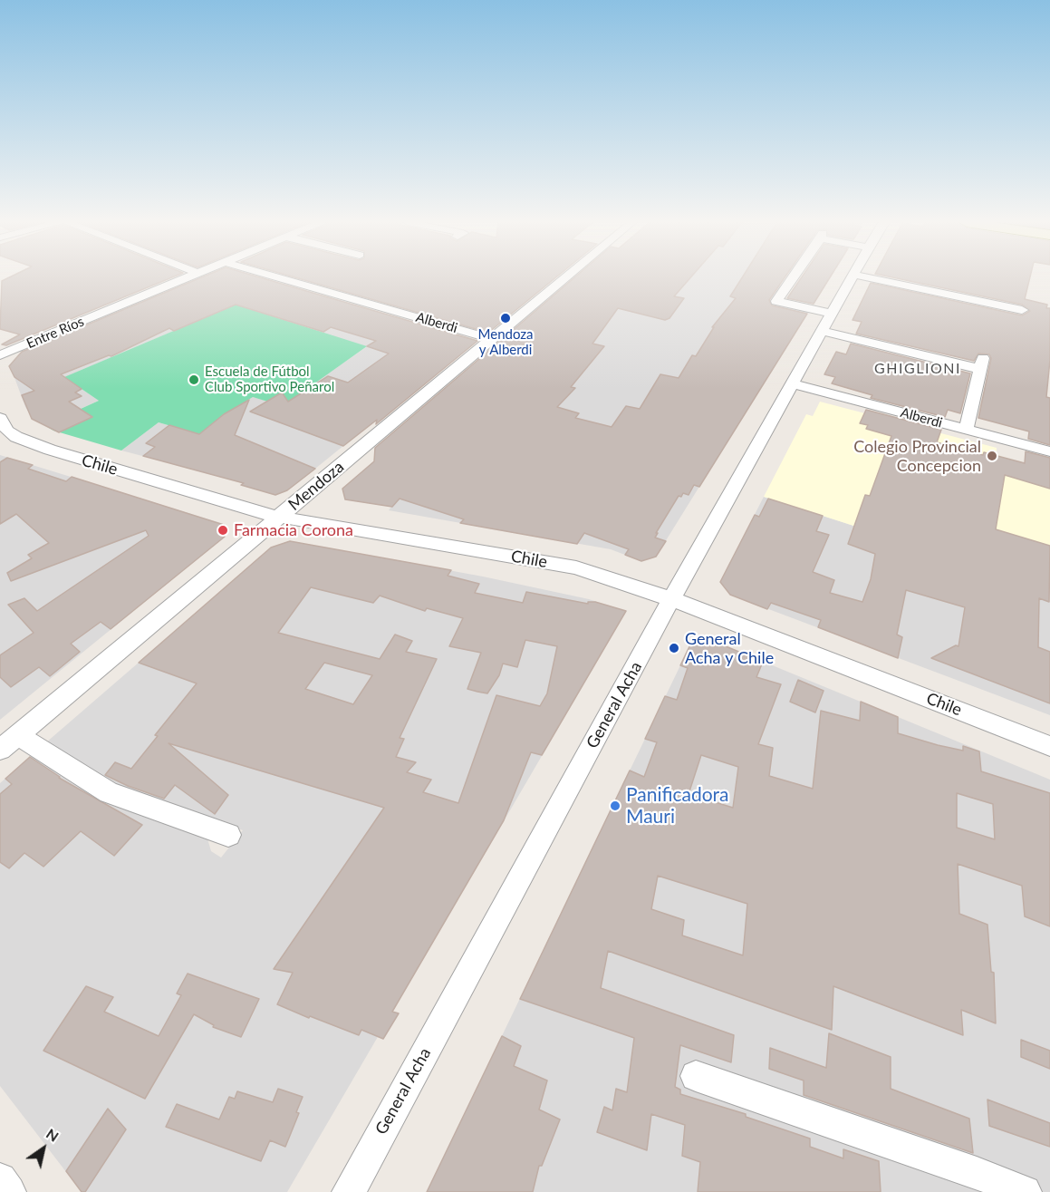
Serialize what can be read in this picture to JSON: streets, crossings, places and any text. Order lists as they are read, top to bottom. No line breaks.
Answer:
{"streets":{"street":["Alberdi","Entre Ríos","Chile","Mendoza","General Acha"]},"crossings":[["Alberdi","Mendoza"],["Alberdi","General Acha"],["Chile","Mendoza"],["Chile","General Acha"]],"districts":["GHIGLIONI"],"places":["Mendoza y Alberdi","Escuela de Fútbol Club Sportivo Peñarol","Colegio Provincial Concepcion","Farmacia Corona","General Acha y Chile","Panificadora Mauri"],"north":"top right"}
